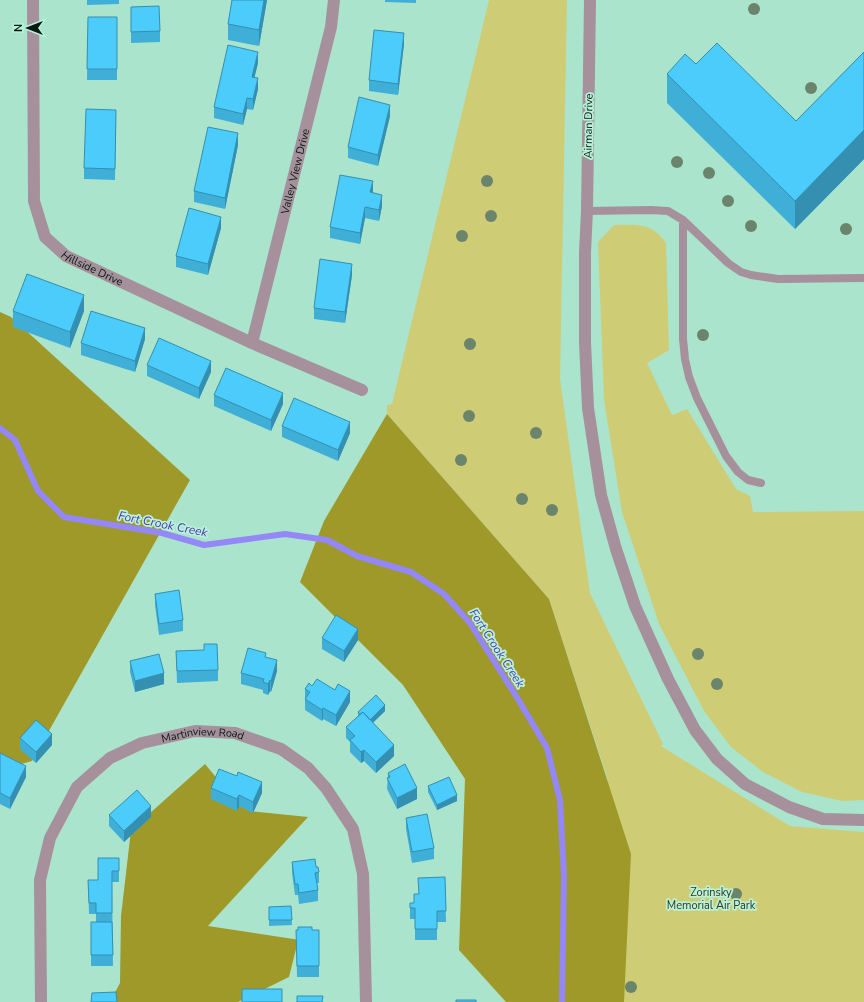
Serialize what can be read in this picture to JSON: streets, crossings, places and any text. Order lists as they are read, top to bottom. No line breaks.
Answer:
{"streets":{"street":["Airman Drive","Valley View Drive","Hillside Drive","Martinview Road"]},"crossings":[["Valley View Drive","Hillside Drive"]],"water":["Fort Crook Creek"],"parks":["Zorinsky Memorial Air Park"],"north":"left"}
